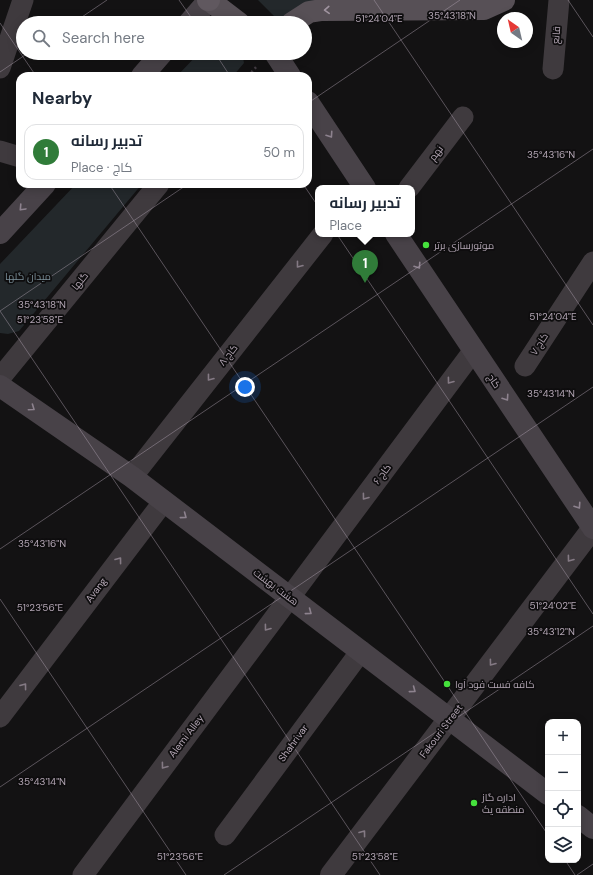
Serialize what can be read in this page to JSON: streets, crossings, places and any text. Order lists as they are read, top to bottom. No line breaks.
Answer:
{"streets":{"main road":["کاج","هشت بهشت"],"street":["قانع","نهم","گلها","کاج ۷","کاج ۸","کاج ۶","Avang","Fakouri Street","Alemi Alley","Shahrivar"]},"crossings":[["کاج ۸","هشت بهشت"],["کاج","کاج ۶"],["کاج","Fakouri Street"],["کاج ۶","هشت بهشت"],["کاج ۶","Alemi Alley"],["هشت بهشت","Avang"],["هشت بهشت","Fakouri Street"],["هشت بهشت","Alemi Alley"],["هشت بهشت","Shahrivar"]],"one_way":["کاج ۸","کاج","کاج ۶","هشت بهشت","Avang","Alemi Alley"],"parks":["میدان گلها"],"places":["موتورسازی برتر","کافه فست فود آوا","اداره گاز منطقه یک"],"north":"top left","page":{"search":"Search here","heading":"Nearby","list":[{"mark":"1","name":"تدبیر رسانه","note":"Place · کاج","value":"50 m"}],"popup":["تدبیر رسانه","Place"],"pins":"1","map_buttons":["+","−"]},"coordinates":["35°43'18\"N","51°24'04\"E","35°43'16\"N","51°23'58\"E","35°43'14\"N","51°24'02\"E","51°23'56\"E","35°43'12\"N"]}
